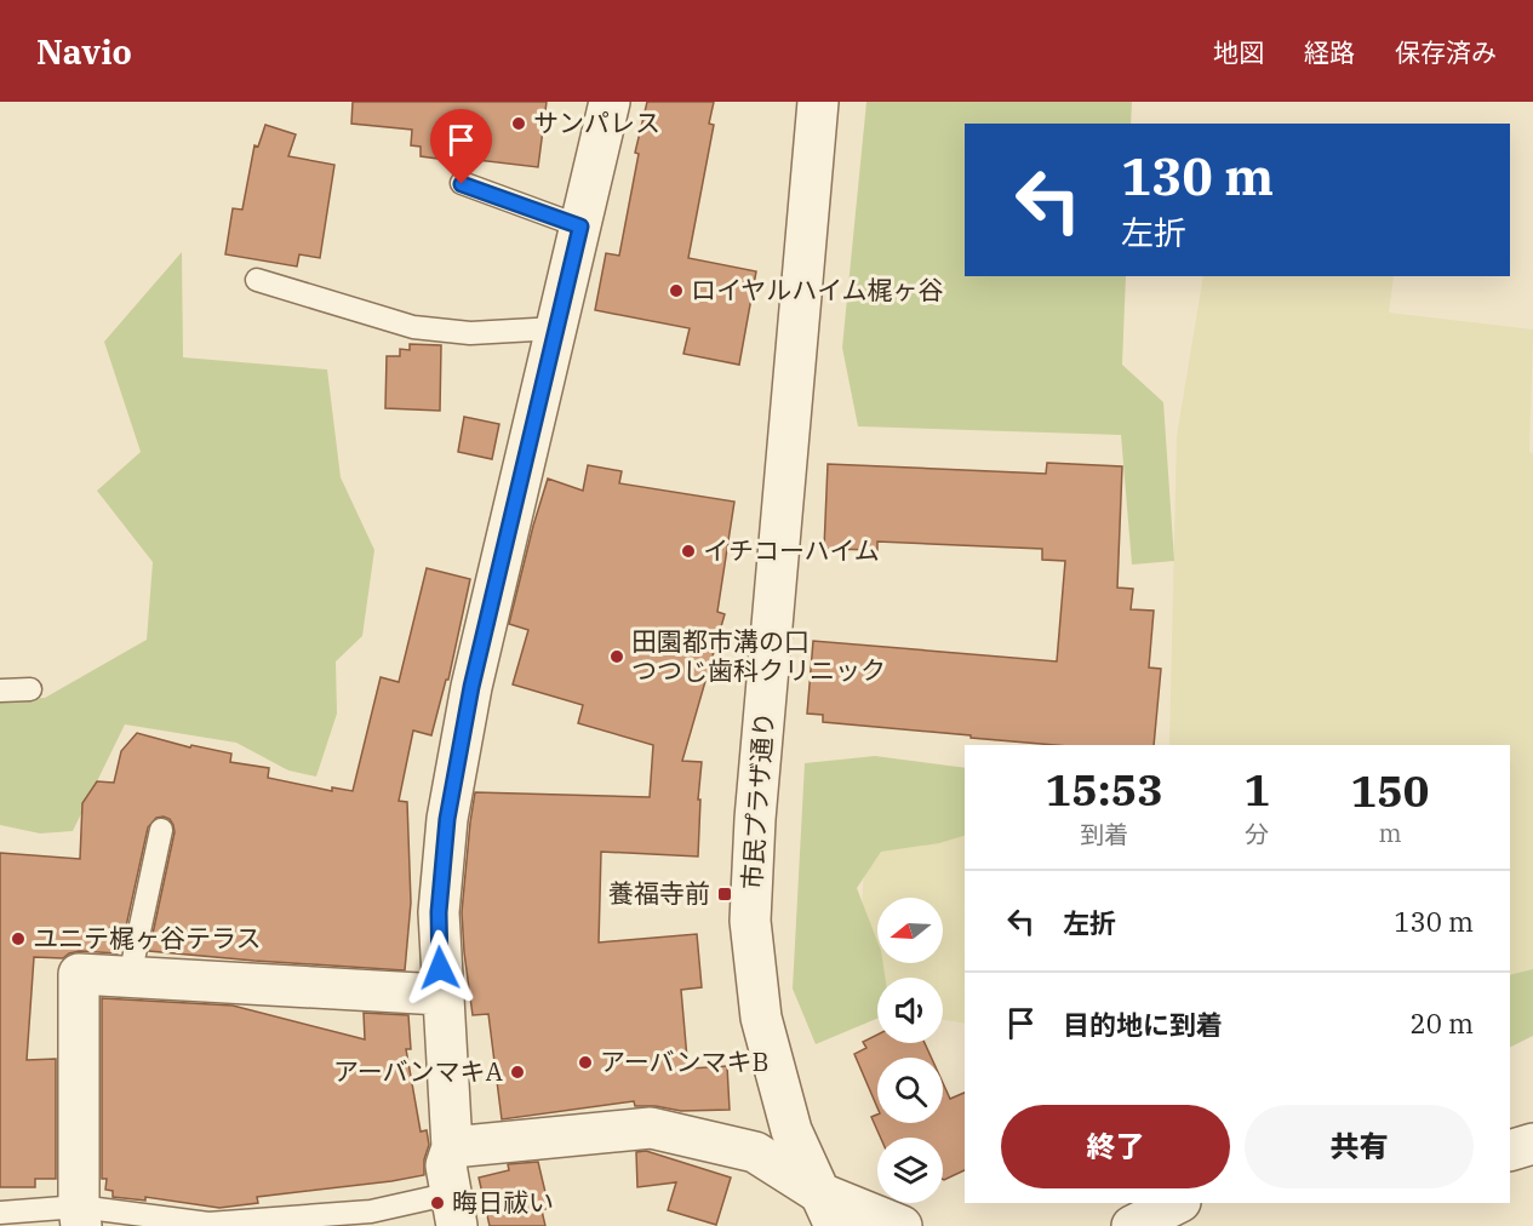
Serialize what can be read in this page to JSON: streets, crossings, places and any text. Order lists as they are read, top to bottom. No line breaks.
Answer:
{"streets":{"street":["市民プラザ通り"]},"places":{"other":["サンパレス","ロイヤルハイム梶ヶ谷","イチコーハイム","田園都市溝の口 つつじ歯科クリニック","ユニテ梶ヶ谷テラス","アーバンマキB","アーバンマキA","晦日祓い"],"transit":["養福寺前"]},"north":"left","page":{"header":"Navio","nav":["地図","経路","保存済み"],"turn":["130 m","左折"],"eta":["15:53","到着","1","分","150","m"],"list":[{"name":"左折","value":"130 m"},{"name":"目的地に到着","value":"20 m"}],"buttons":["終了","共有"]}}
